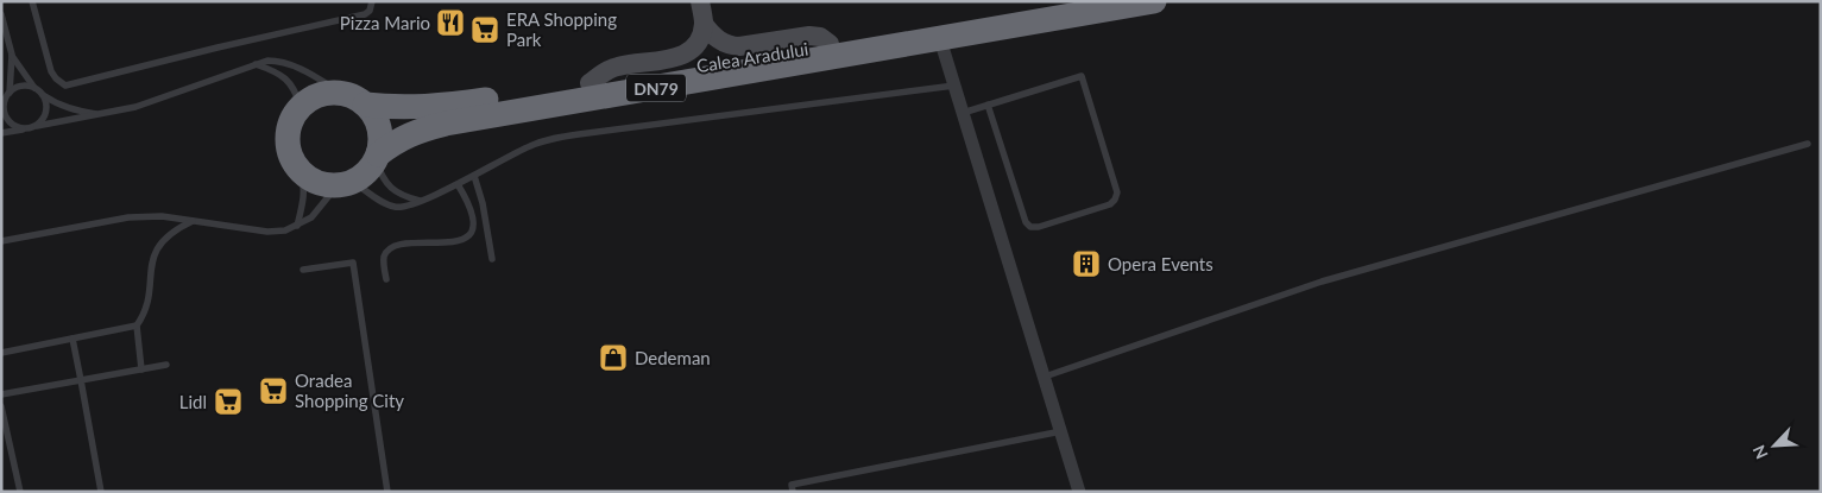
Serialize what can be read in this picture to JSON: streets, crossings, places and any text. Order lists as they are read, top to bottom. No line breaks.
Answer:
{"streets":{"highway":["Calea Aradului","DN79"]},"places":{"restaurant":["Pizza Mario"],"supermarket":["ERA Shopping Park","Oradea Shopping City","Lidl"],"building":["Opera Events"],"shop":["Dedeman"]},"north":"bottom left"}
